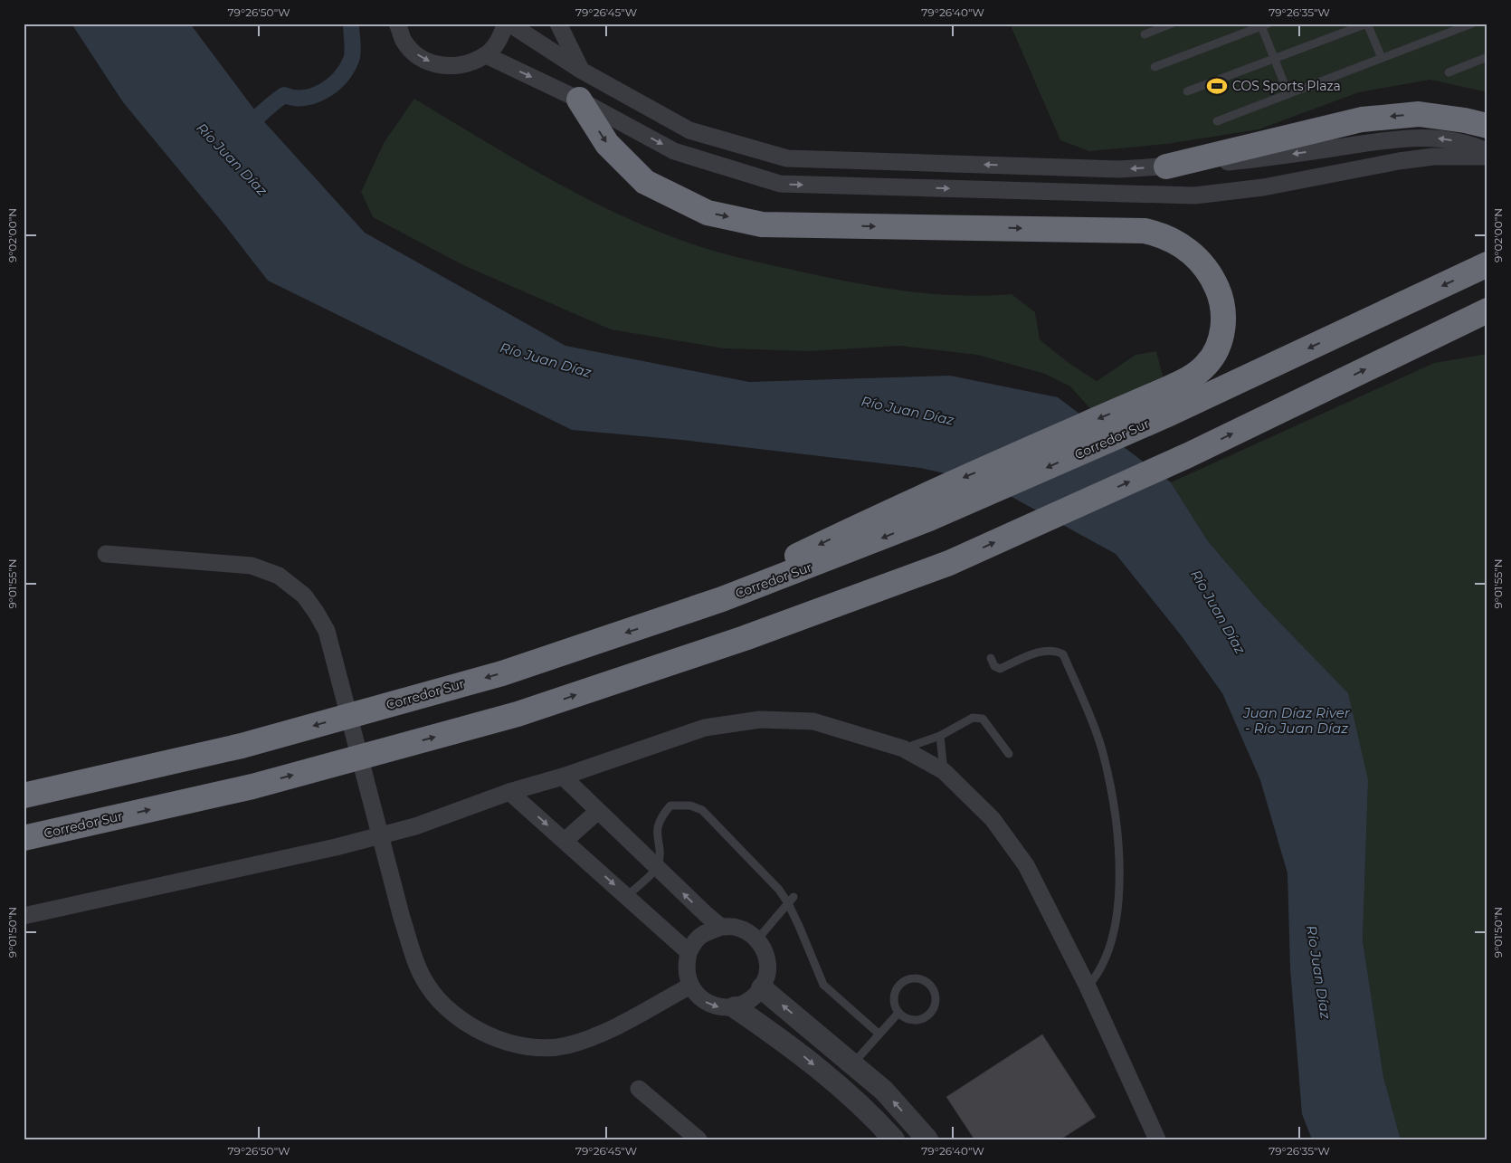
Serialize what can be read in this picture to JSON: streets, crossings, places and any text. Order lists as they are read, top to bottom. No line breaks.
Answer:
{"streets":{"highway":["Corredor Sur"]},"water":["Río Juan Díaz","Juan Díaz River - Río Juan Díaz"],"places":{"sports":["COS Sports Plaza"]},"coordinates":["79°26'50\"W","79°26'45\"W","79°26'40\"W","79°26'35\"W","9°02'00\"N","9°01'55\"N","9°01'50\"N"]}
